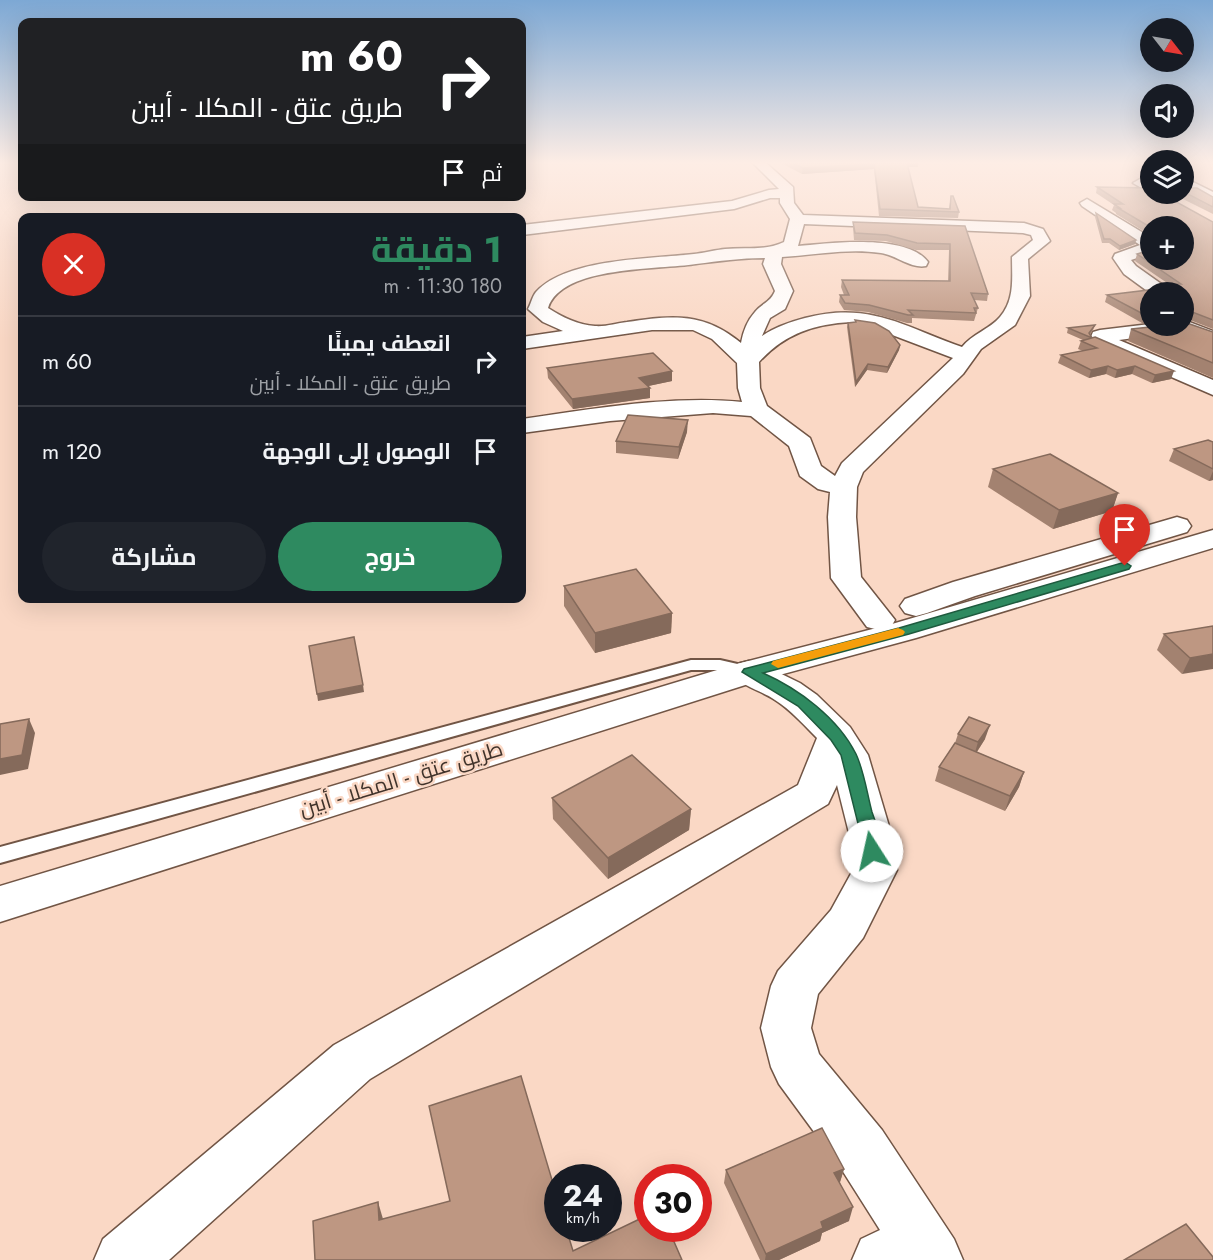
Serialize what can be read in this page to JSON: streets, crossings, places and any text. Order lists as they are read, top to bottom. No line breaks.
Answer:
{"streets":{"street":["طريق عتق - المكلا - أبين"]},"north":"bottom right","page":{"map_buttons":["+","−"],"turn":["60 m","طريق عتق - المكلا - أبين"],"then":"ثم","heading":["1 دقيقة","180 m · 11:30"],"list":[{"name":"انعطف يمينًا","note":"طريق عتق - المكلا - أبين","value":"60 m"},{"name":"الوصول إلى الوجهة","value":"120 m"}],"buttons":["خروج","مشاركة"],"speed":"24 km/h","limit":"30"}}
